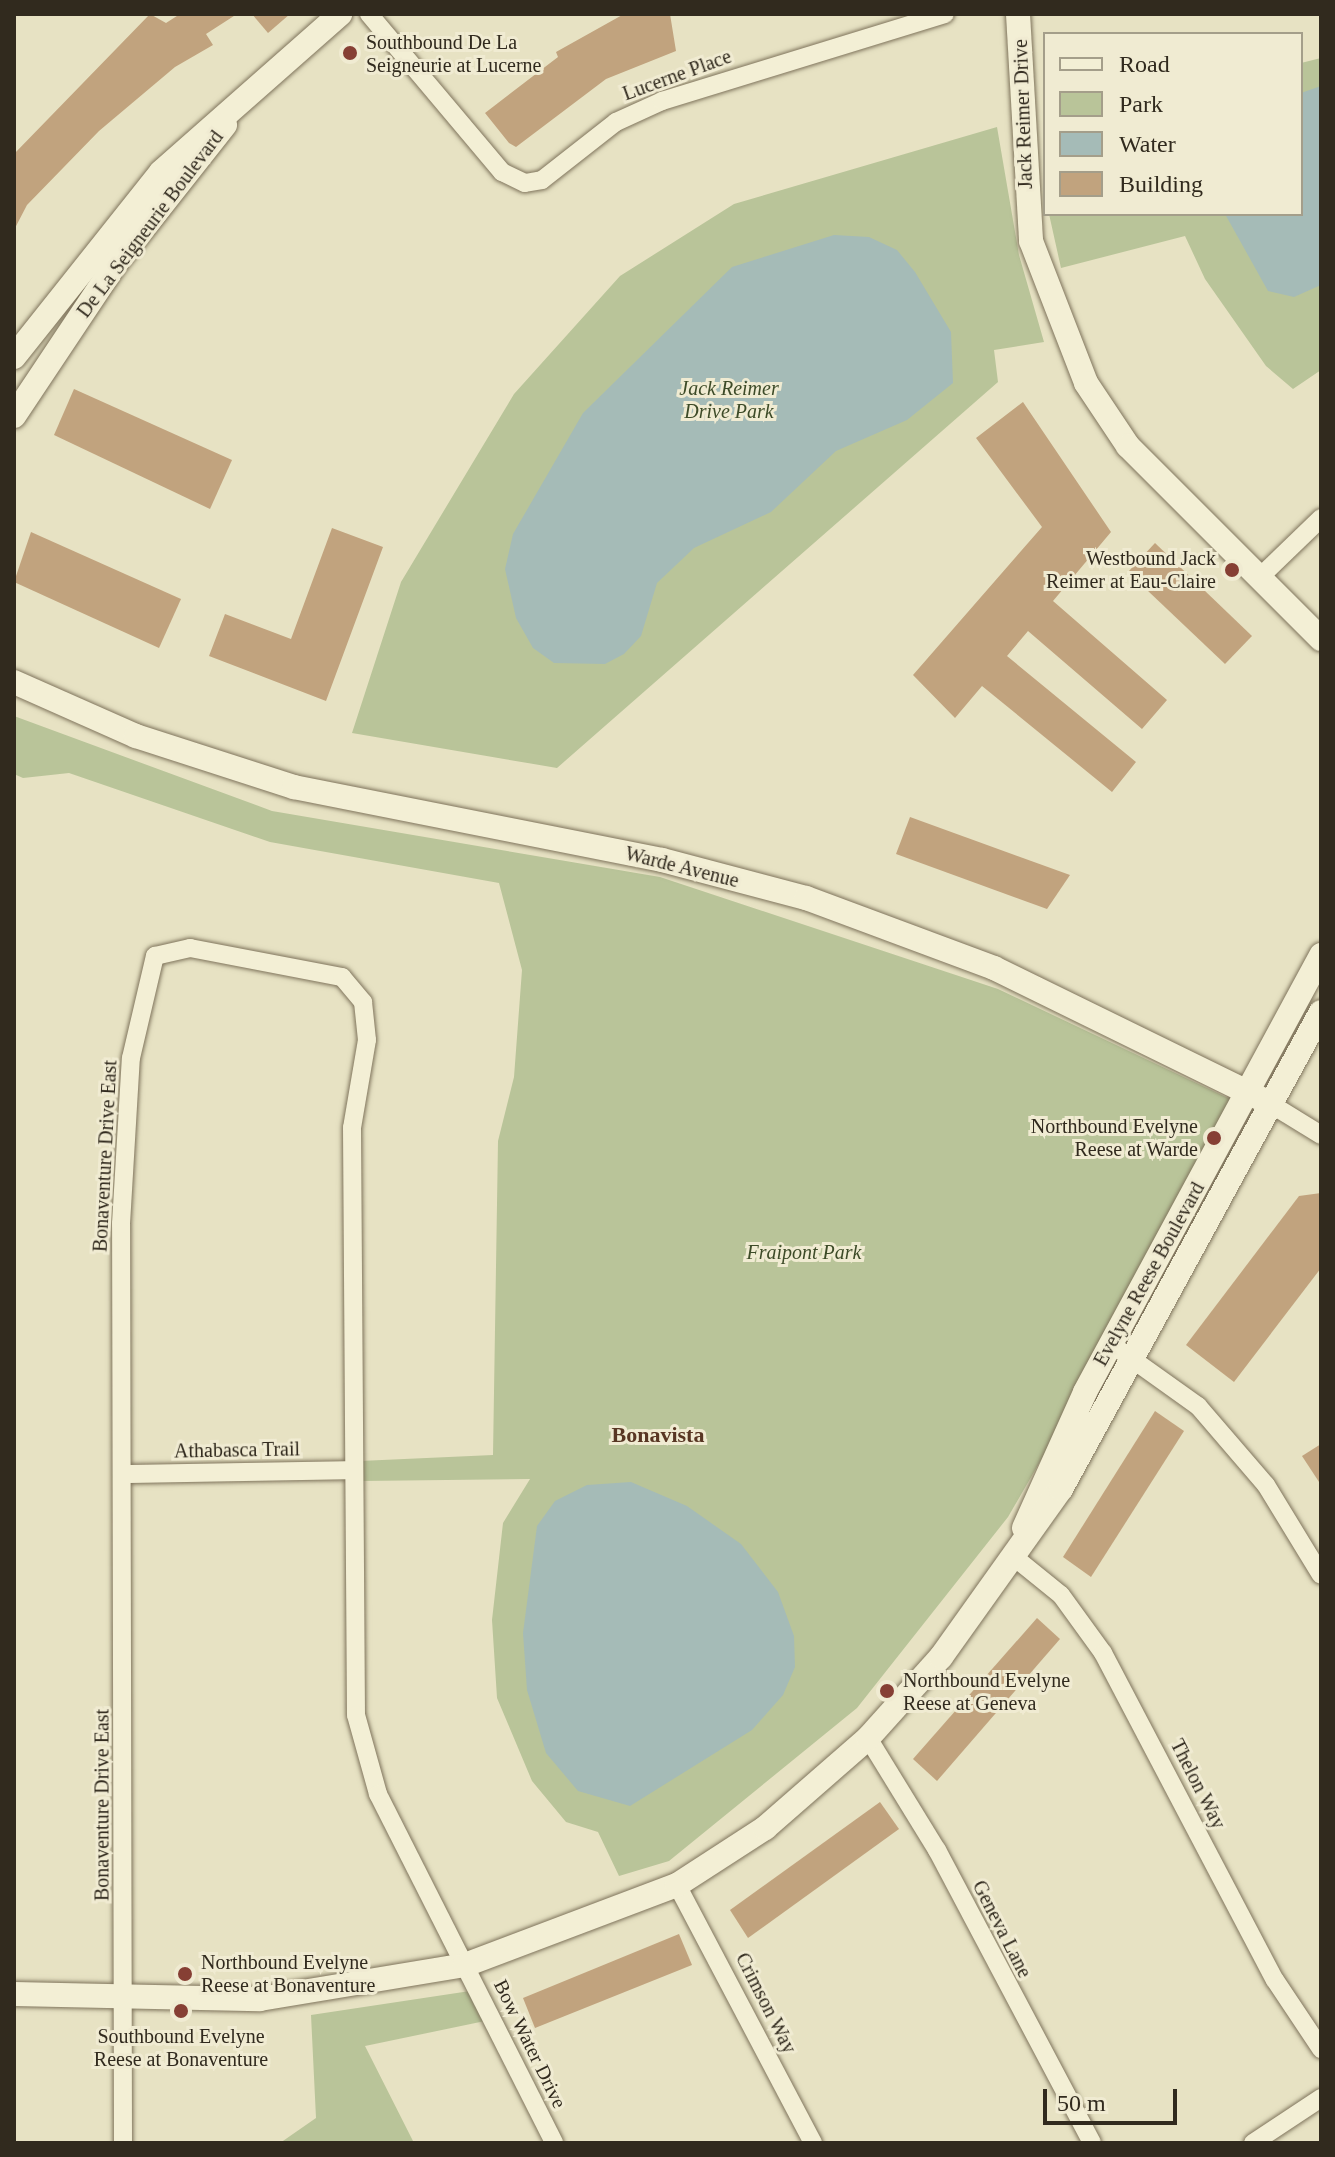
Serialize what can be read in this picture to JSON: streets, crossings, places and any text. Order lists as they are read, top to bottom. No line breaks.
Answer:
{"streets":{"street":["Lucerne Place","Jack Reimer Drive","De La Seigneurie Boulevard","Warde Avenue","Bonaventure Drive East","Evelyne Reese Boulevard","Athabasca Trail","Thelon Way","Geneva Lane","Crimson Way","Bow Water Drive"]},"crossings":[["Warde Avenue","Evelyne Reese Boulevard"],["Bonaventure Drive East","Evelyne Reese Boulevard"],["Bonaventure Drive East","Athabasca Trail"],["Bonaventure Drive East","Bow Water Drive"],["Evelyne Reese Boulevard","Thelon Way"],["Evelyne Reese Boulevard","Geneva Lane"],["Evelyne Reese Boulevard","Crimson Way"],["Evelyne Reese Boulevard","Bow Water Drive"]],"districts":["Bonavista"],"parks":["Jack Reimer Drive Park","Fraipont Park"],"places":["Southbound De La Seigneurie at Lucerne","Westbound Jack Reimer at Eau-Claire","Northbound Evelyne Reese at Warde","Northbound Evelyne Reese at Geneva","Northbound Evelyne Reese at Bonaventure","Southbound Evelyne Reese at Bonaventure"],"legend":["Road","Park","Water","Building"],"scale_bar":"50 m"}
